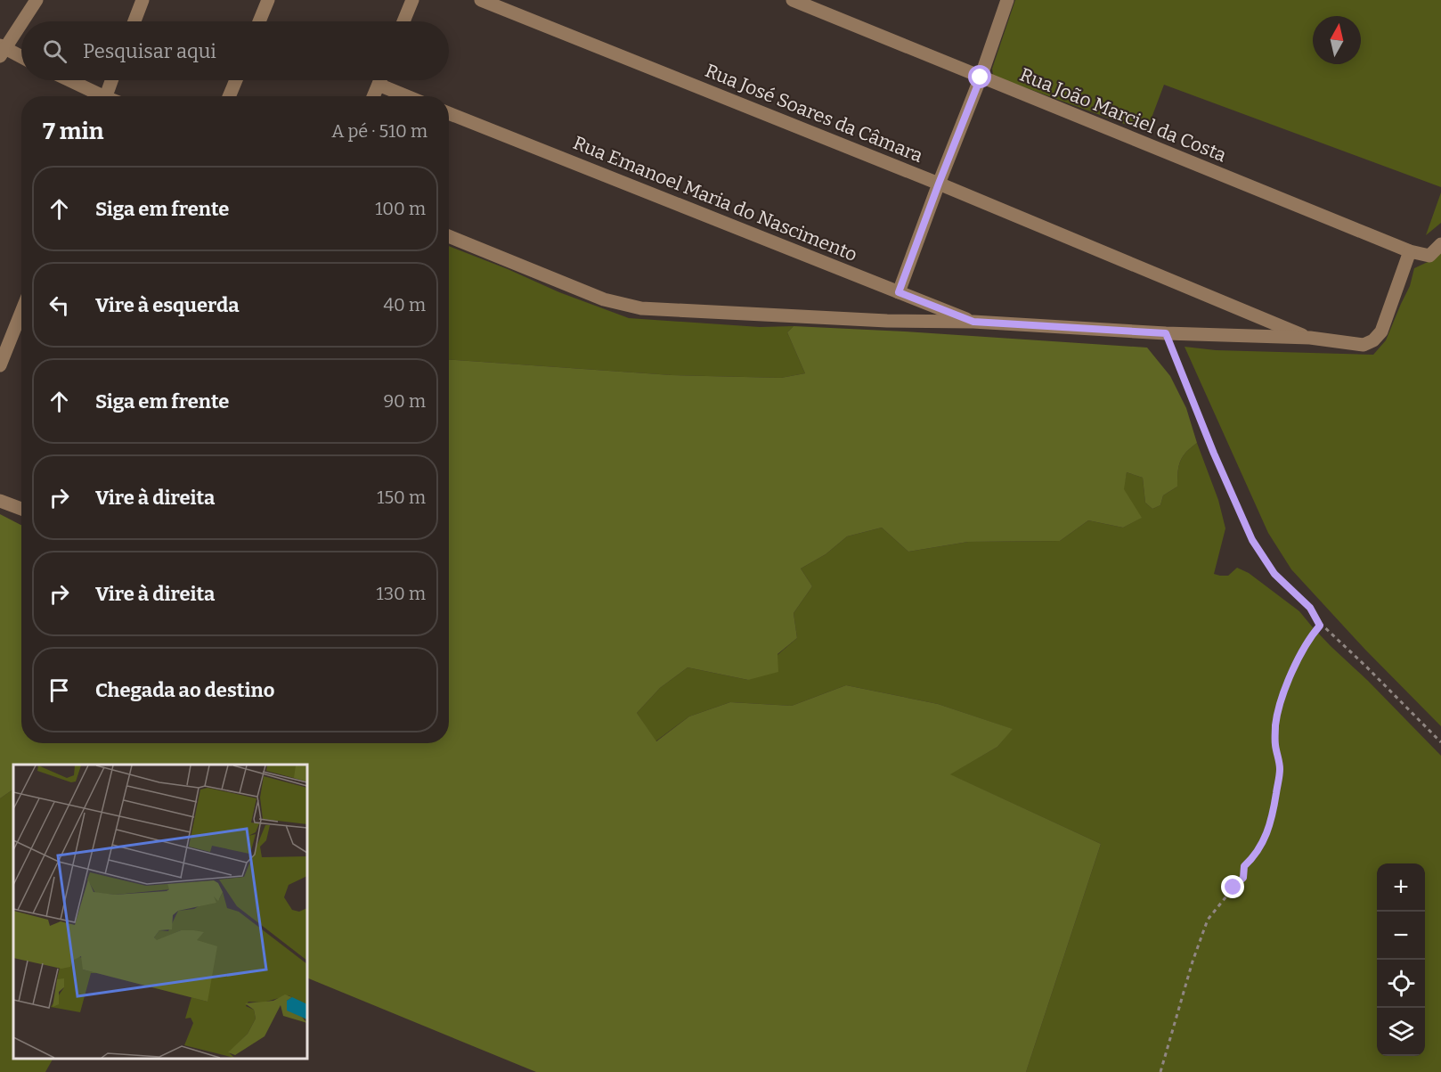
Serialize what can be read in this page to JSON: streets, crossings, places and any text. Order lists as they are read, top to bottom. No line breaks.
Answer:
{"streets":{"street":["Rua José Soares da Câmara","Rua João Marciel da Costa","Rua Emanoel Maria do Nascimento"]},"north":"top","page":{"search":"Pesquisar aqui","heading":["7 min","A pé · 510 m"],"list":[["Siga em frente","100 m"],["Vire à esquerda","40 m"],["Siga em frente","90 m"],["Vire à direita","150 m"],["Vire à direita","130 m"],"Chegada ao destino"],"map_buttons":["+","−"]}}
